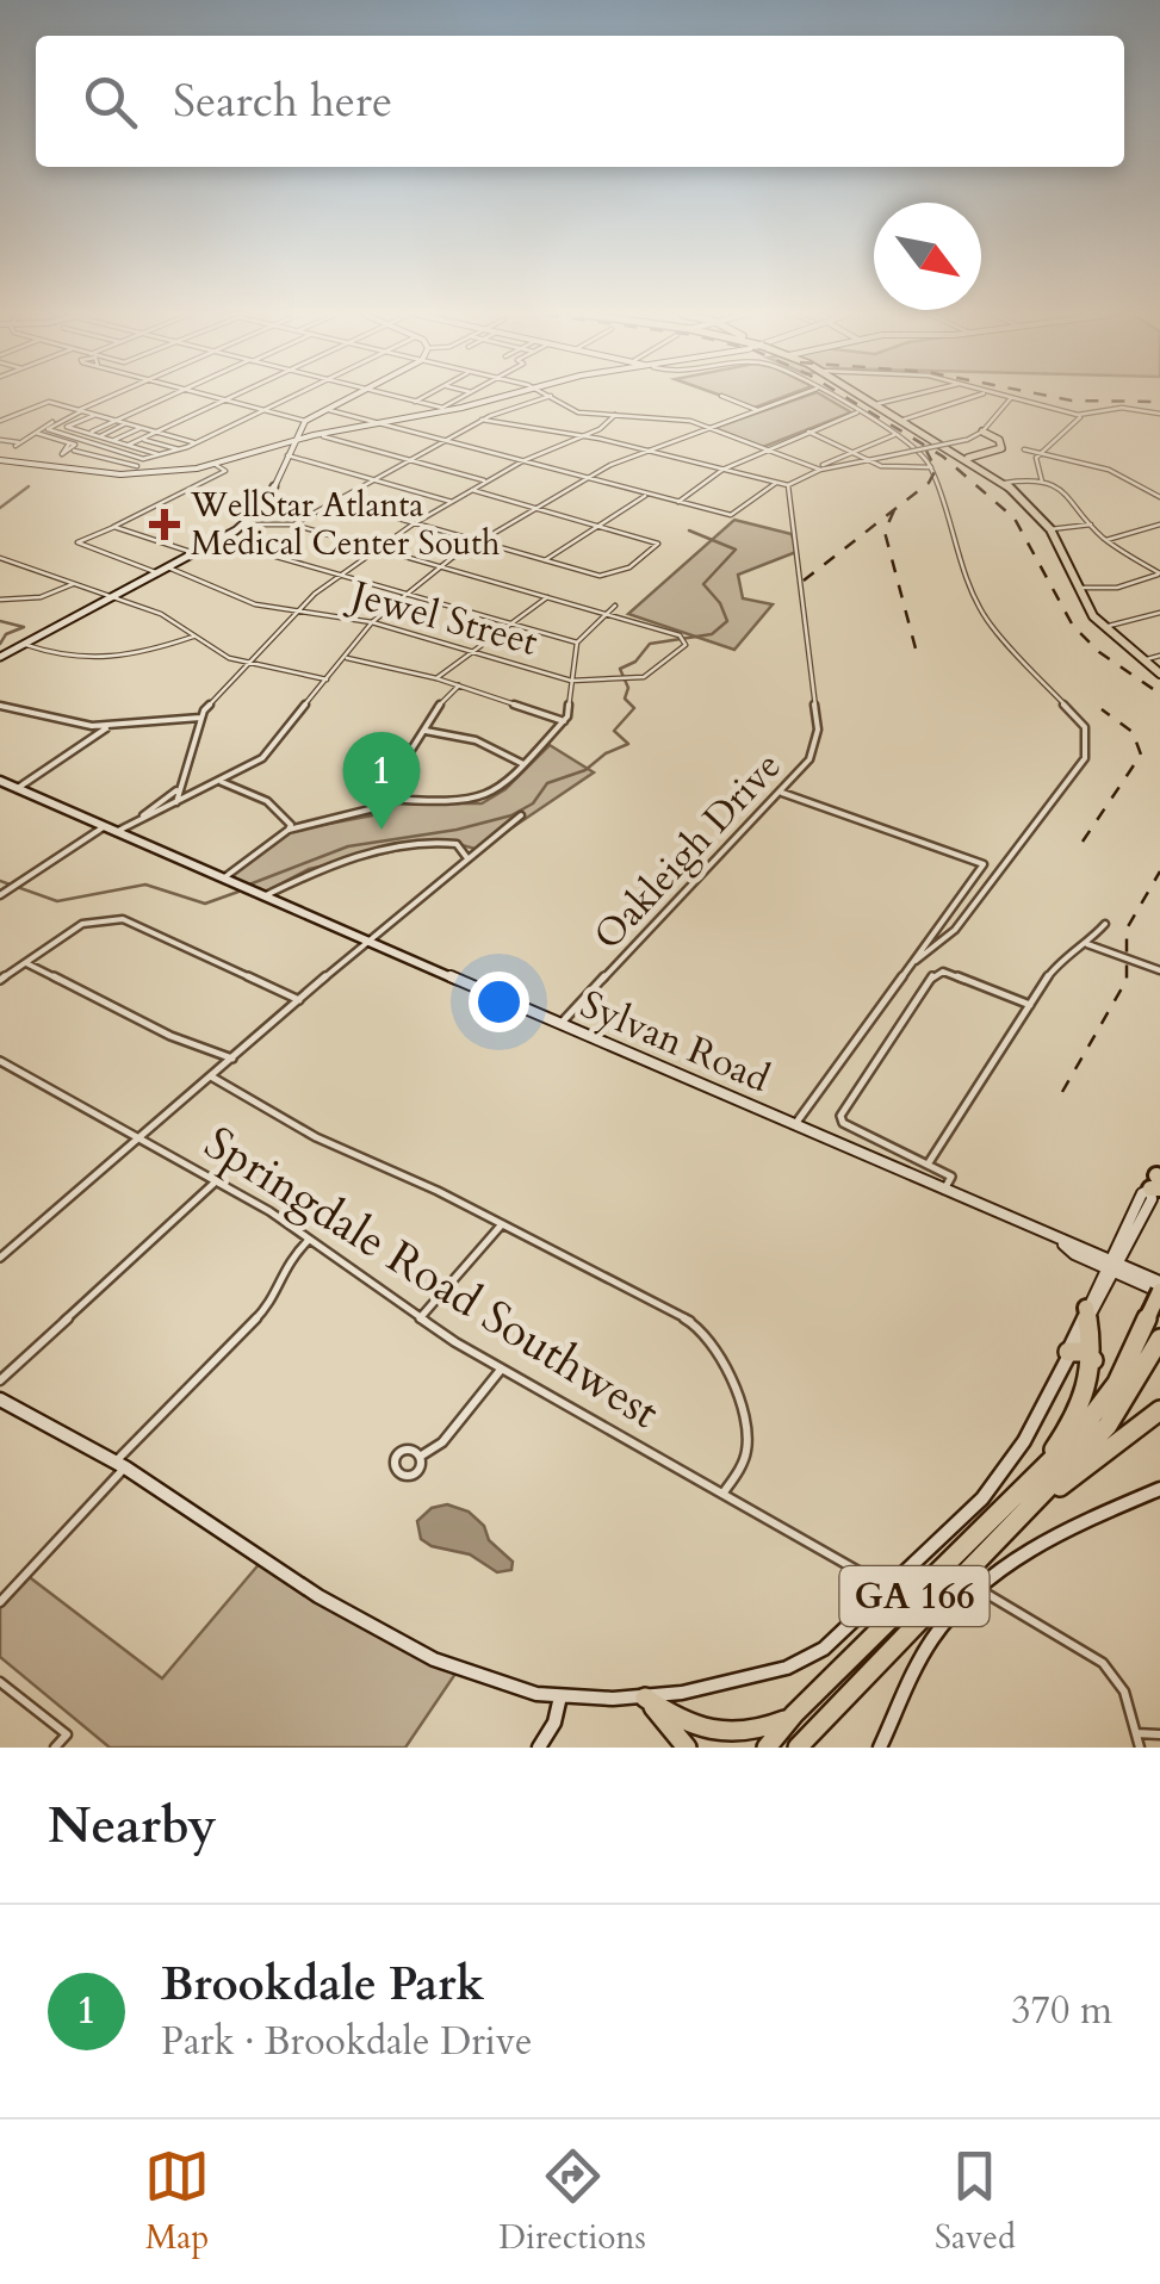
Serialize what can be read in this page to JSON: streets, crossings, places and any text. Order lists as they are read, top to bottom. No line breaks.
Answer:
{"streets":{"highway":["GA 166"],"main road":["Sylvan Road"],"street":["Jewel Street","Oakleigh Drive","Springdale Road Southwest"]},"crossings":[["Oakleigh Drive","Sylvan Road"],["Sylvan Road","GA 166"]],"places":{"health":["WellStar Atlanta Medical Center South"]},"north":"bottom right","page":{"search":"Search here","pins":"1","heading":"Nearby","list":[{"mark":"1","name":"Brookdale Park","note":"Park · Brookdale Drive","value":"370 m"}],"nav":["Map","Directions","Saved"]}}
